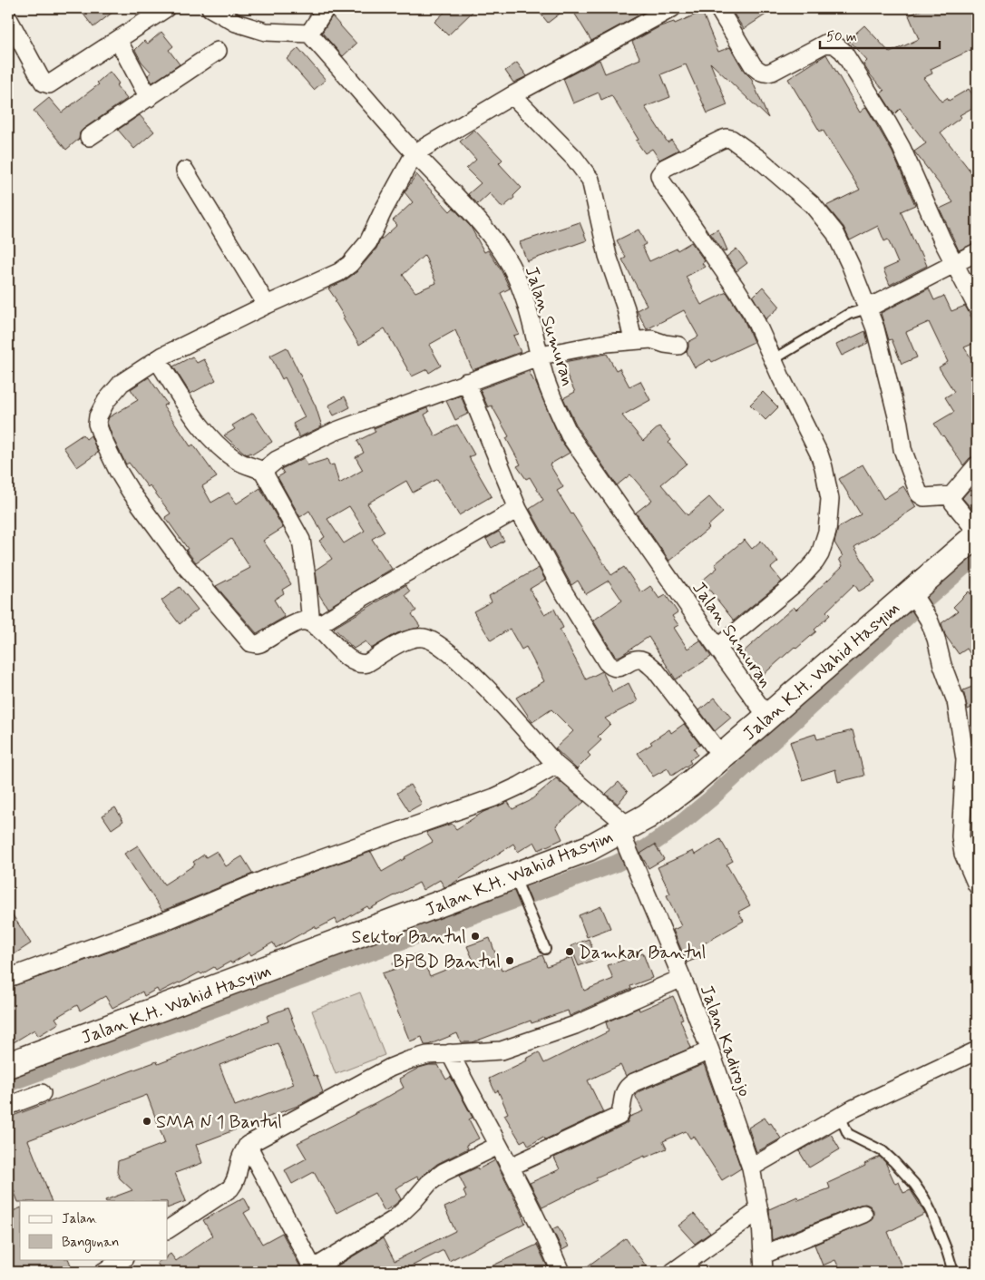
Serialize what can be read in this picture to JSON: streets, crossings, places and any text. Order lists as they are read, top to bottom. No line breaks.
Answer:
{"streets":{"main road":["Jalan K.H. Wahid Hasyim"],"street":["Jalan Sumuran","Jalan Kadirojo"]},"crossings":[["Jalan Sumuran","Jalan K.H. Wahid Hasyim"],["Jalan K.H. Wahid Hasyim","Jalan Kadirojo"]],"places":["Sektor Bantul","Damkar Bantul","BPBD Bantul","SMA N 1 Bantul"],"legend":["Jalan","Bangunan"],"scale_bar":"50 m"}
